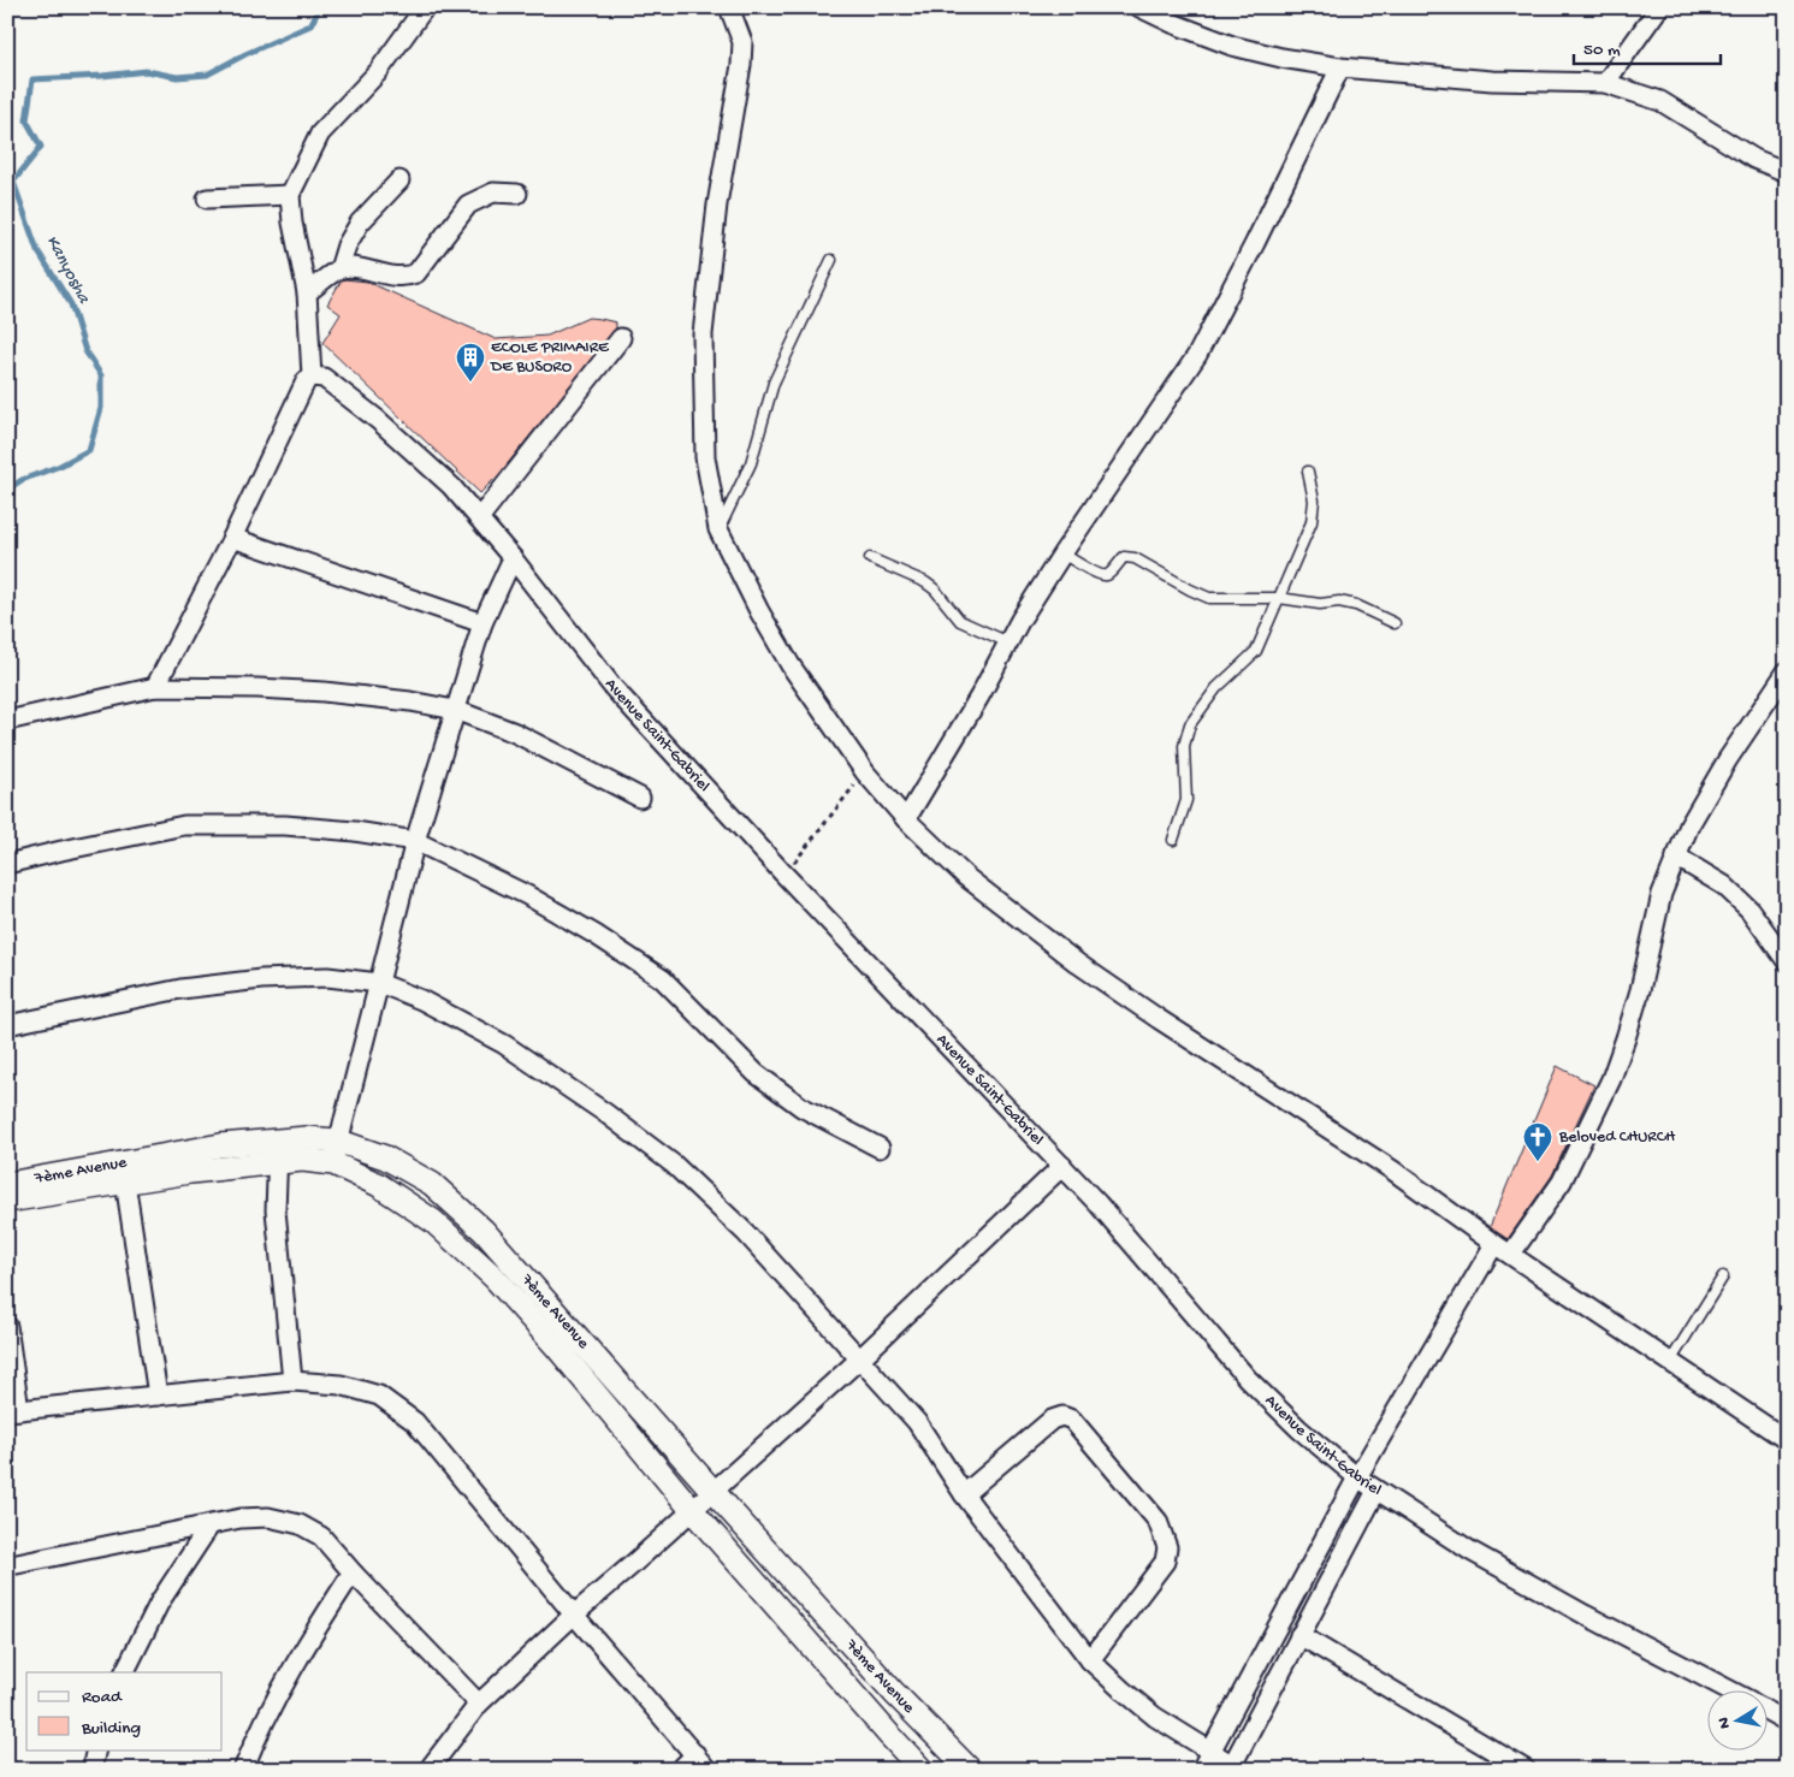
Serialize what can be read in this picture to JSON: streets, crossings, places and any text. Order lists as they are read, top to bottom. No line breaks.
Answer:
{"streets":{"street":["Avenue Saint-Gabriel","7ème Avenue"]},"water":["Kanyosha"],"places":{"building":["ECOLE PRIMAIRE DE BUSORO"],"church":["Beloved CHURCH"]},"legend":["Road","Building"],"scale_bar":"50 m","north":"left"}
